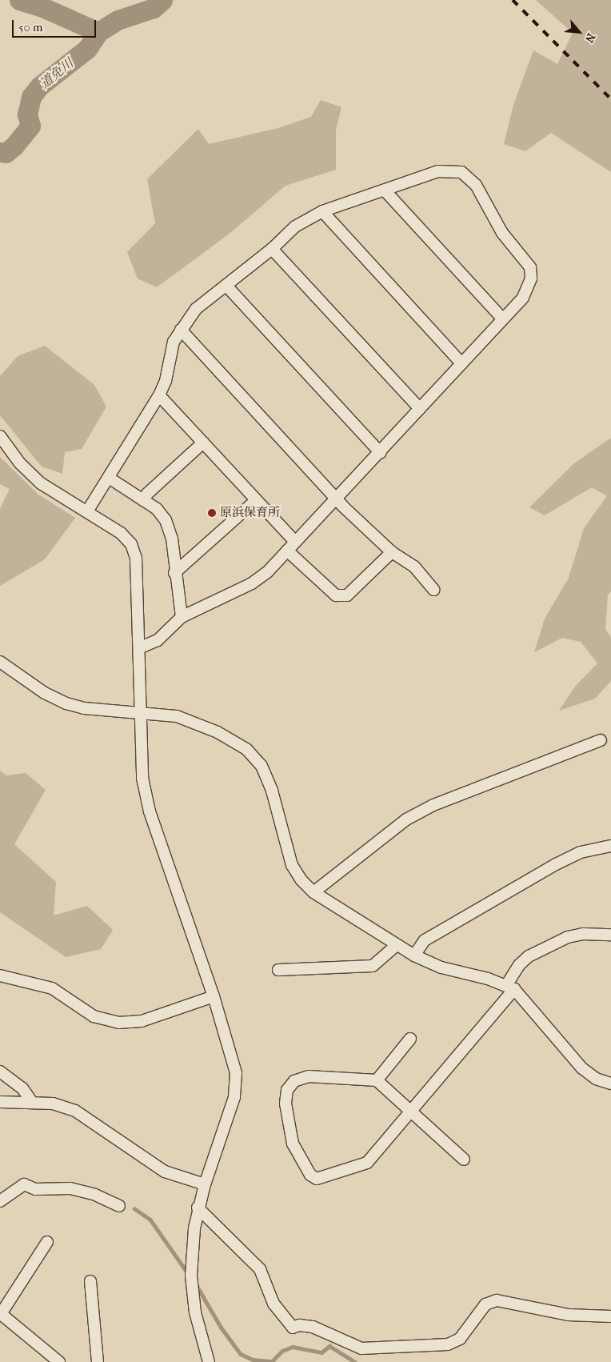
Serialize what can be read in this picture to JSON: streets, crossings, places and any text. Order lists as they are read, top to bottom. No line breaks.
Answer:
{"water":["道免川"],"places":["原浜保育所"],"scale_bar":"50 m","north":"bottom right"}
